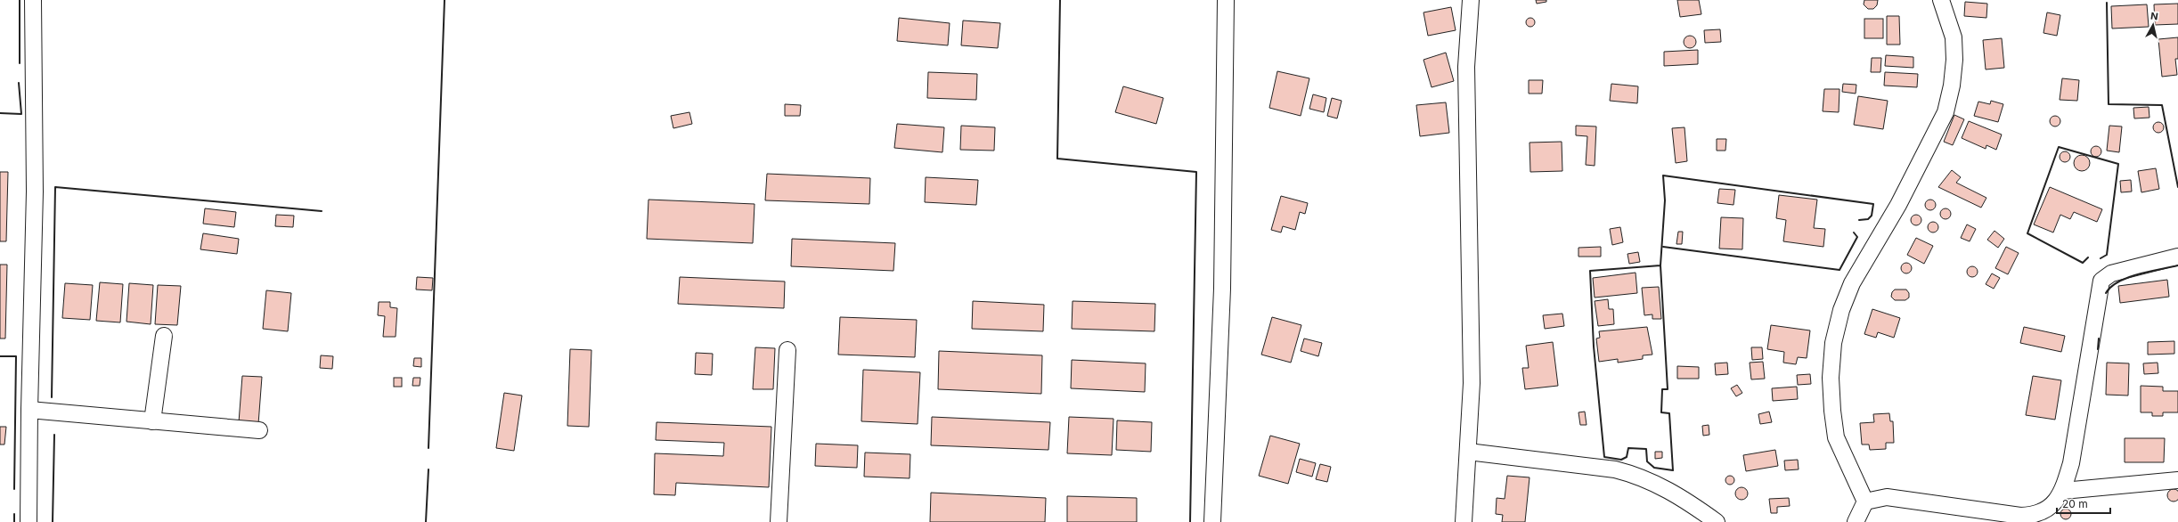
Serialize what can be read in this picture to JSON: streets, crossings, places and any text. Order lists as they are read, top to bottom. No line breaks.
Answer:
{"scale_bar":"20 m","north":"top"}
